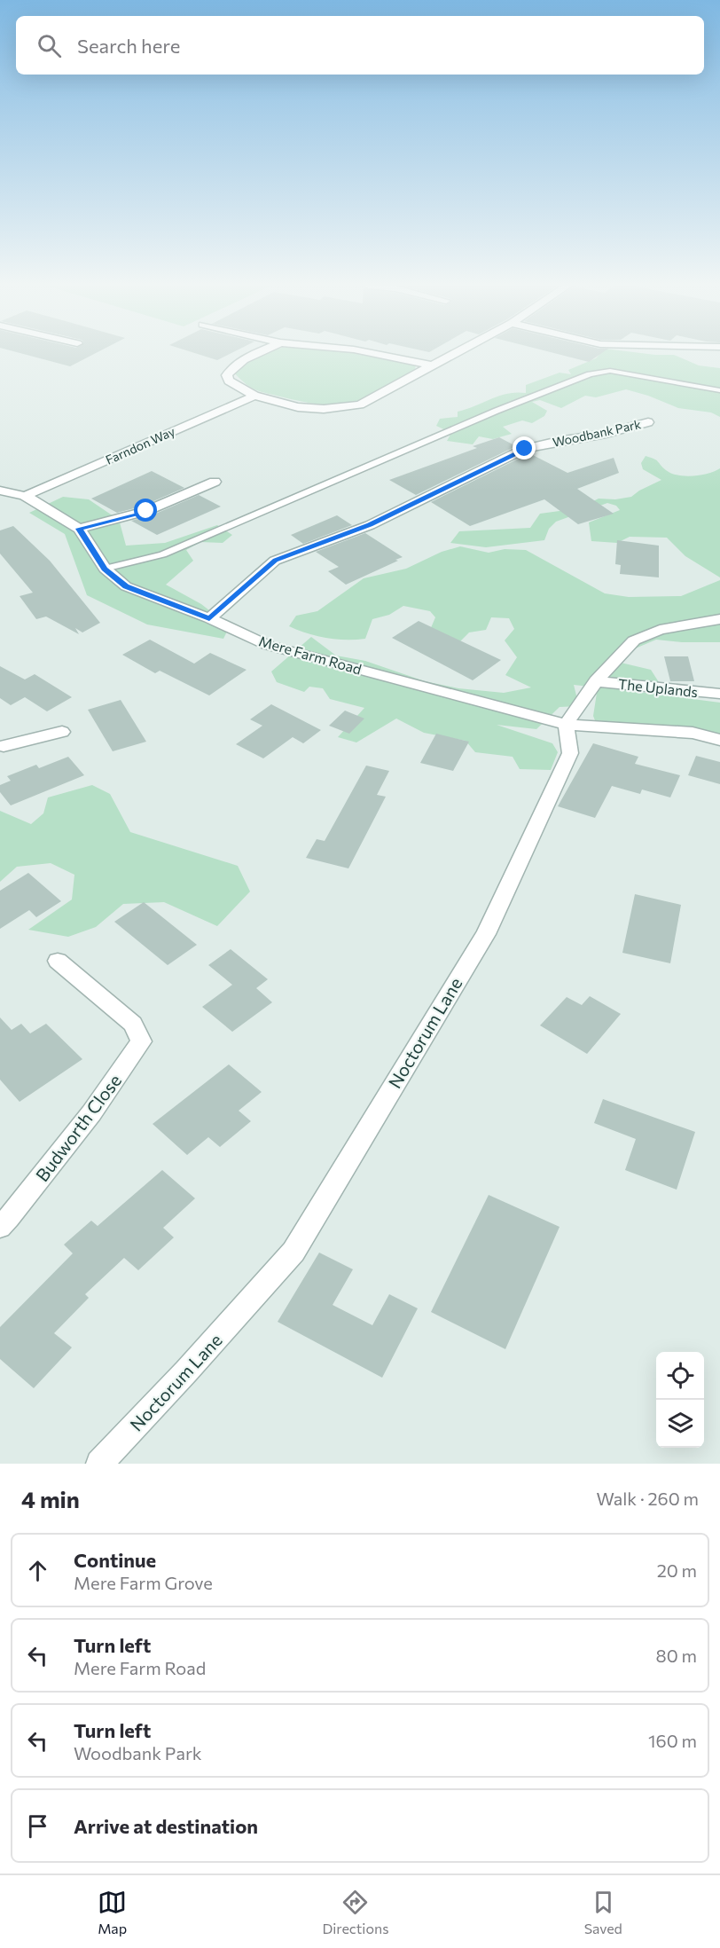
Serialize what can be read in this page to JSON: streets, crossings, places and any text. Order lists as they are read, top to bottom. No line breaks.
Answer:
{"streets":{"street":["Woodbank Park","Farndon Way","Mere Farm Road","The Uplands","Noctorum Lane","Budworth Close"]},"crossings":[["Woodbank Park","Mere Farm Road"],["Farndon Way","Mere Farm Road"],["Mere Farm Road","Noctorum Lane"]],"page":{"search":"Search here","heading":["4 min","Walk · 260 m"],"list":[["Continue","Mere Farm Grove","20 m"],["Turn left","Mere Farm Road","80 m"],["Turn left","Woodbank Park","160 m"],"Arrive at destination"],"nav":["Map","Directions","Saved"]}}
